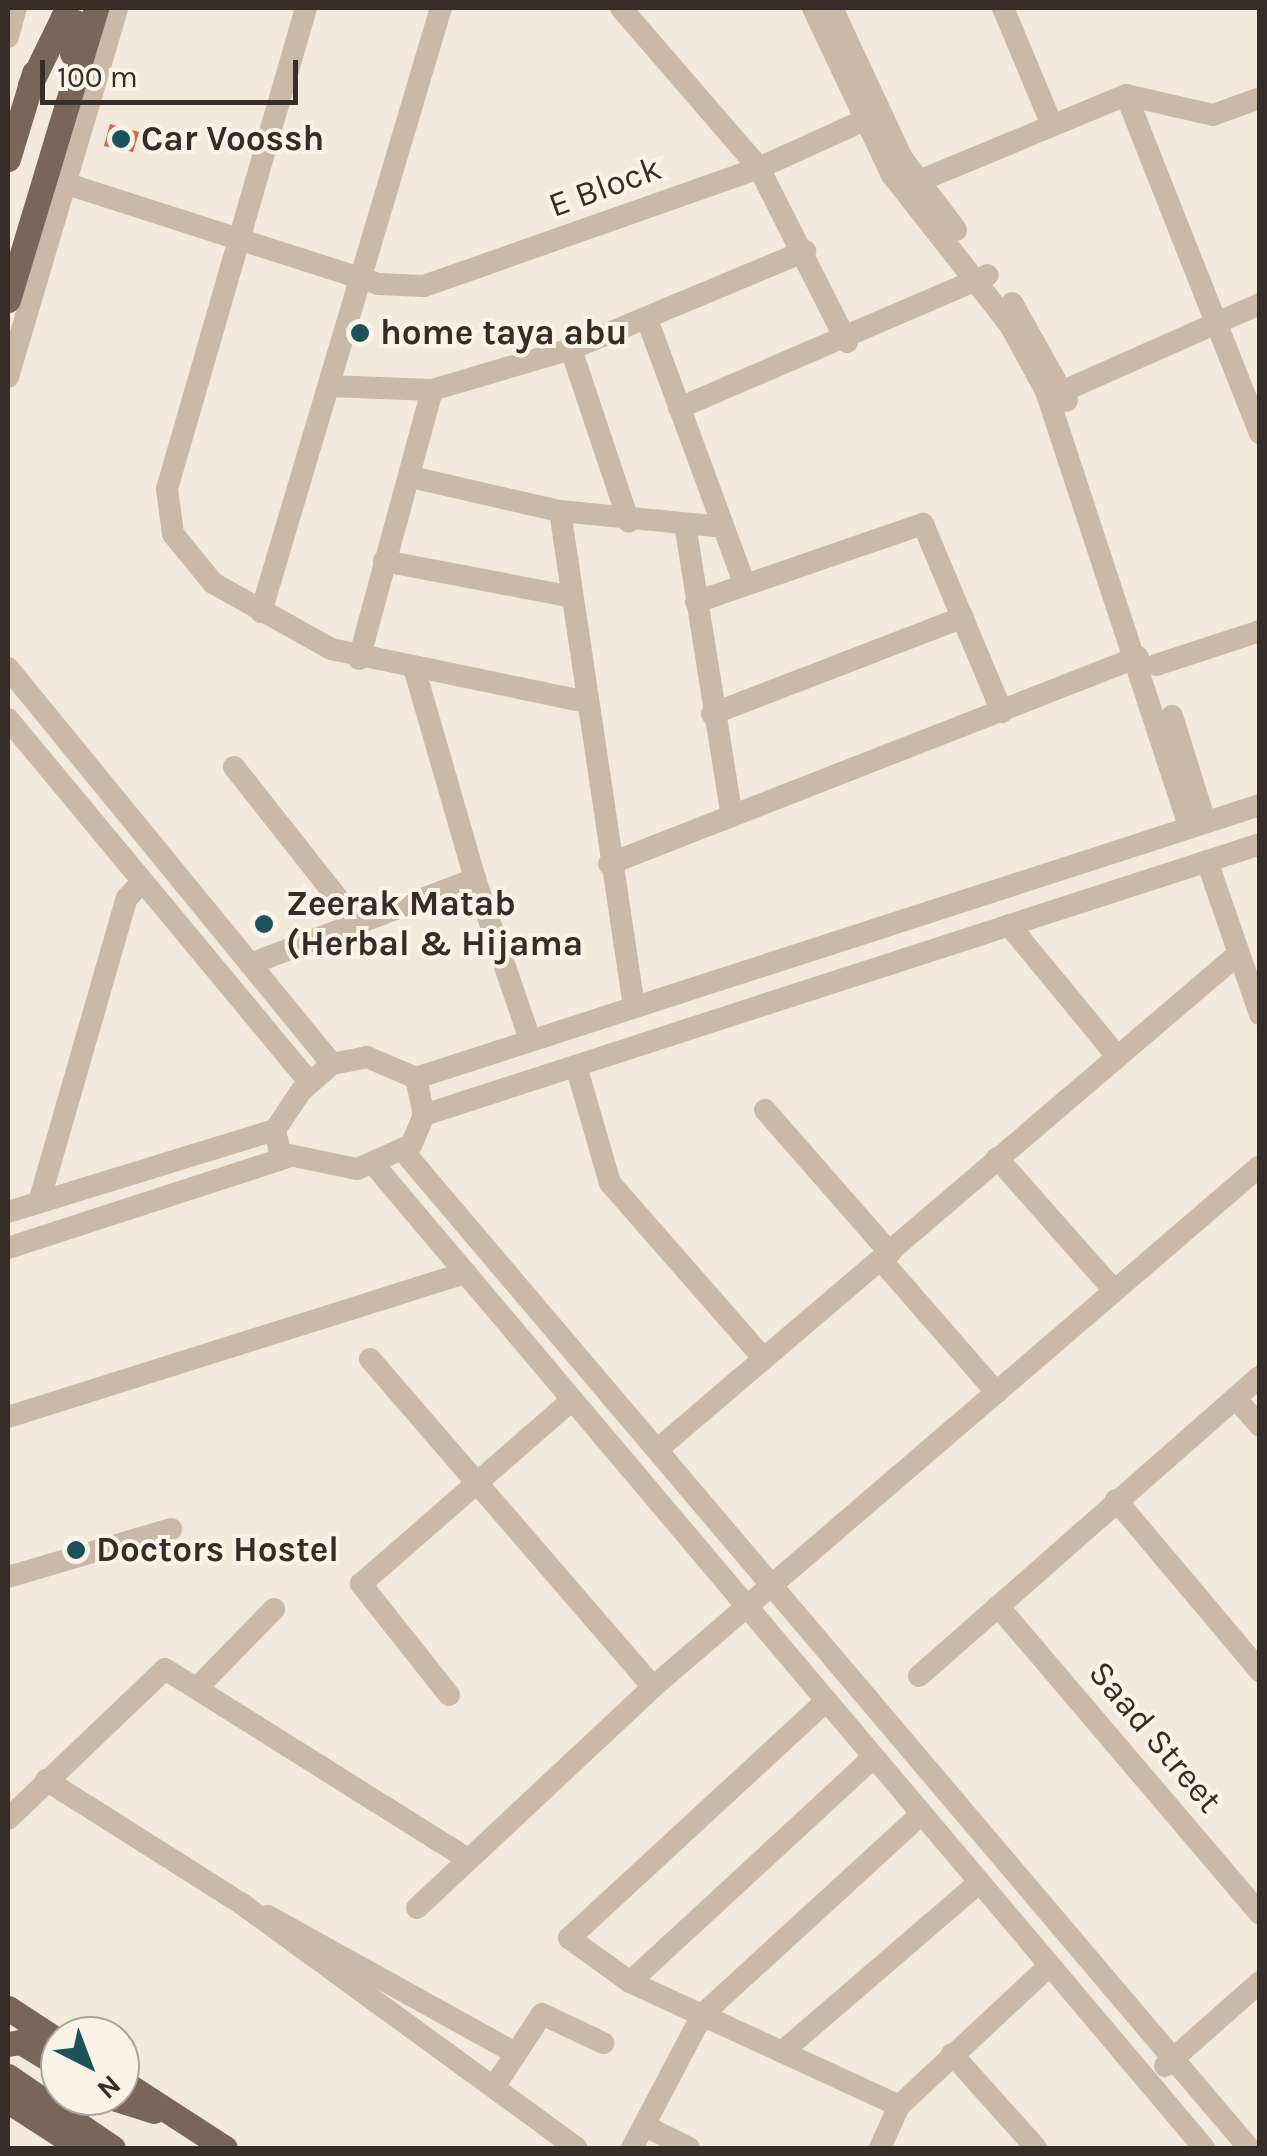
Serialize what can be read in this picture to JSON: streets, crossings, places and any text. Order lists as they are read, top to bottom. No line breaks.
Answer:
{"streets":{"street":["E Block","Saad Street"]},"places":["Car Voossh","home taya abu","Zeerak Matab (Herbal & Hijama","Doctors Hostel"],"scale_bar":"100 m","north":"bottom right"}
